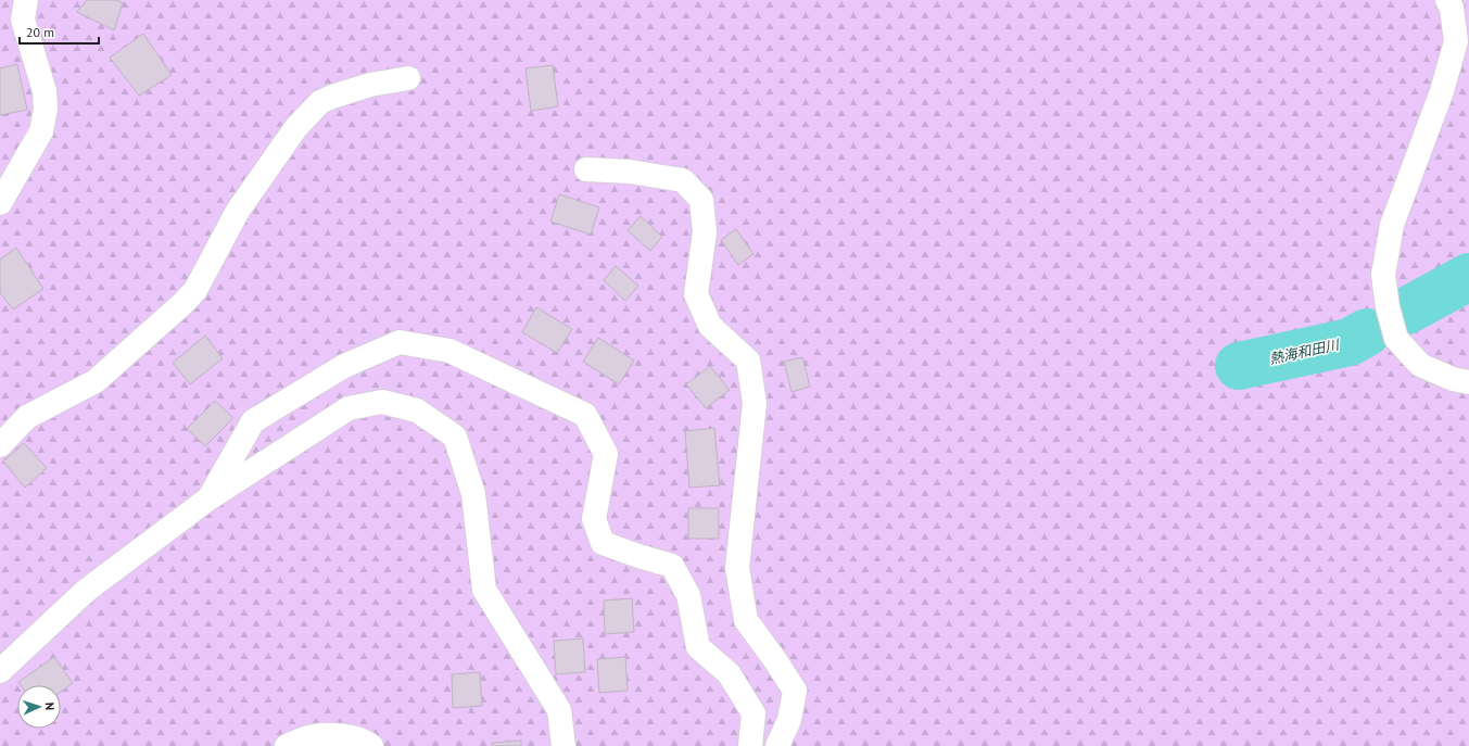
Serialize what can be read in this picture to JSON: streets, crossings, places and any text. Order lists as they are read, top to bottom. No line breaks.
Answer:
{"water":["熱海和田川"],"scale_bar":"20 m","north":"right"}
